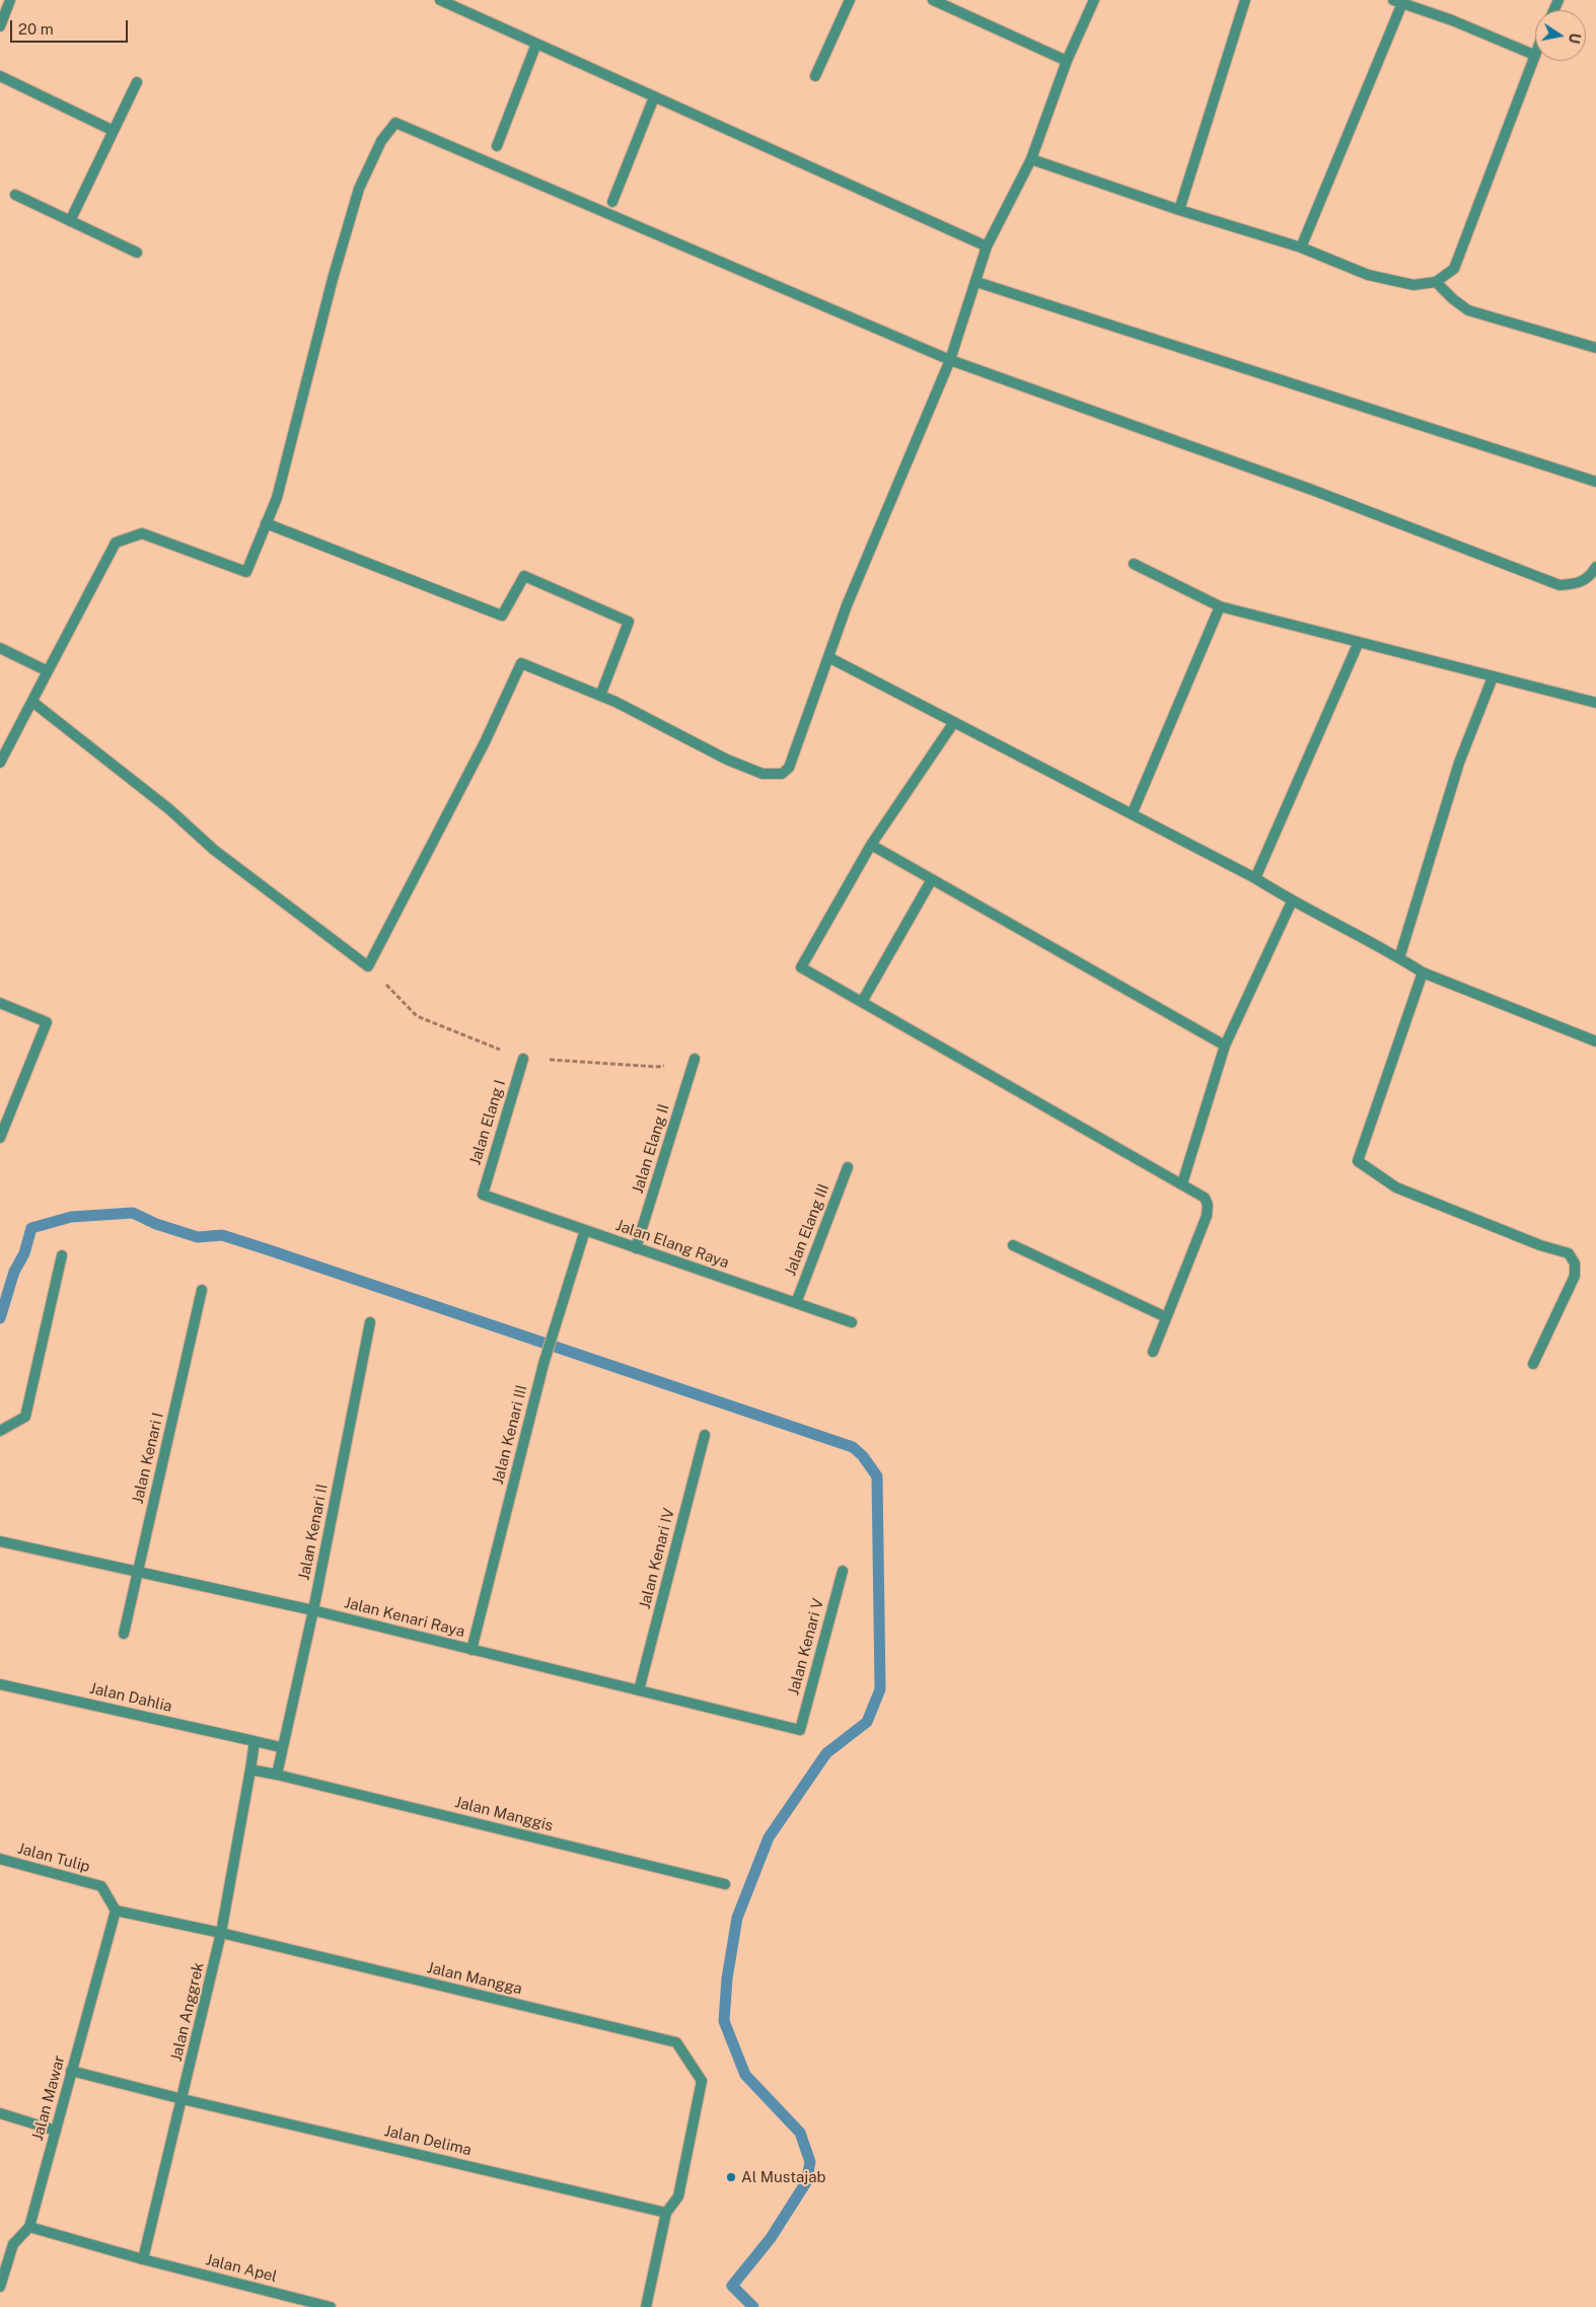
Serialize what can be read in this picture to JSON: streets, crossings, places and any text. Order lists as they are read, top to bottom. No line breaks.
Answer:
{"streets":{"street":["Jalan Elang I","Jalan Elang II","Jalan Elang III","Jalan Elang Raya","Jalan Kenari III","Jalan Kenari I","Jalan Kenari II","Jalan Kenari IV","Jalan Kenari Raya","Jalan Kenari V","Jalan Dahlia","Jalan Manggis","Jalan Tulip","Jalan Mangga","Jalan Anggrek","Jalan Mawar","Jalan Delima","Jalan Apel"]},"crossings":[["Jalan Elang I","Jalan Elang Raya"],["Jalan Elang II","Jalan Elang Raya"],["Jalan Elang III","Jalan Elang Raya"],["Jalan Elang Raya","Jalan Kenari III"],["Jalan Kenari III","Jalan Kenari Raya"],["Jalan Kenari I","Jalan Kenari Raya"],["Jalan Kenari II","Jalan Kenari Raya"],["Jalan Kenari II","Jalan Dahlia"],["Jalan Kenari II","Jalan Manggis"],["Jalan Kenari IV","Jalan Kenari Raya"],["Jalan Kenari Raya","Jalan Kenari V"],["Jalan Dahlia","Jalan Anggrek"],["Jalan Manggis","Jalan Anggrek"],["Jalan Tulip","Jalan Mangga"],["Jalan Tulip","Jalan Mawar"],["Jalan Mangga","Jalan Anggrek"],["Jalan Mangga","Jalan Mawar"],["Jalan Mangga","Jalan Delima"],["Jalan Anggrek","Jalan Delima"],["Jalan Anggrek","Jalan Apel"],["Jalan Mawar","Jalan Delima"],["Jalan Mawar","Jalan Apel"]],"places":["Al Mustajab"],"scale_bar":"20 m","north":"right"}
